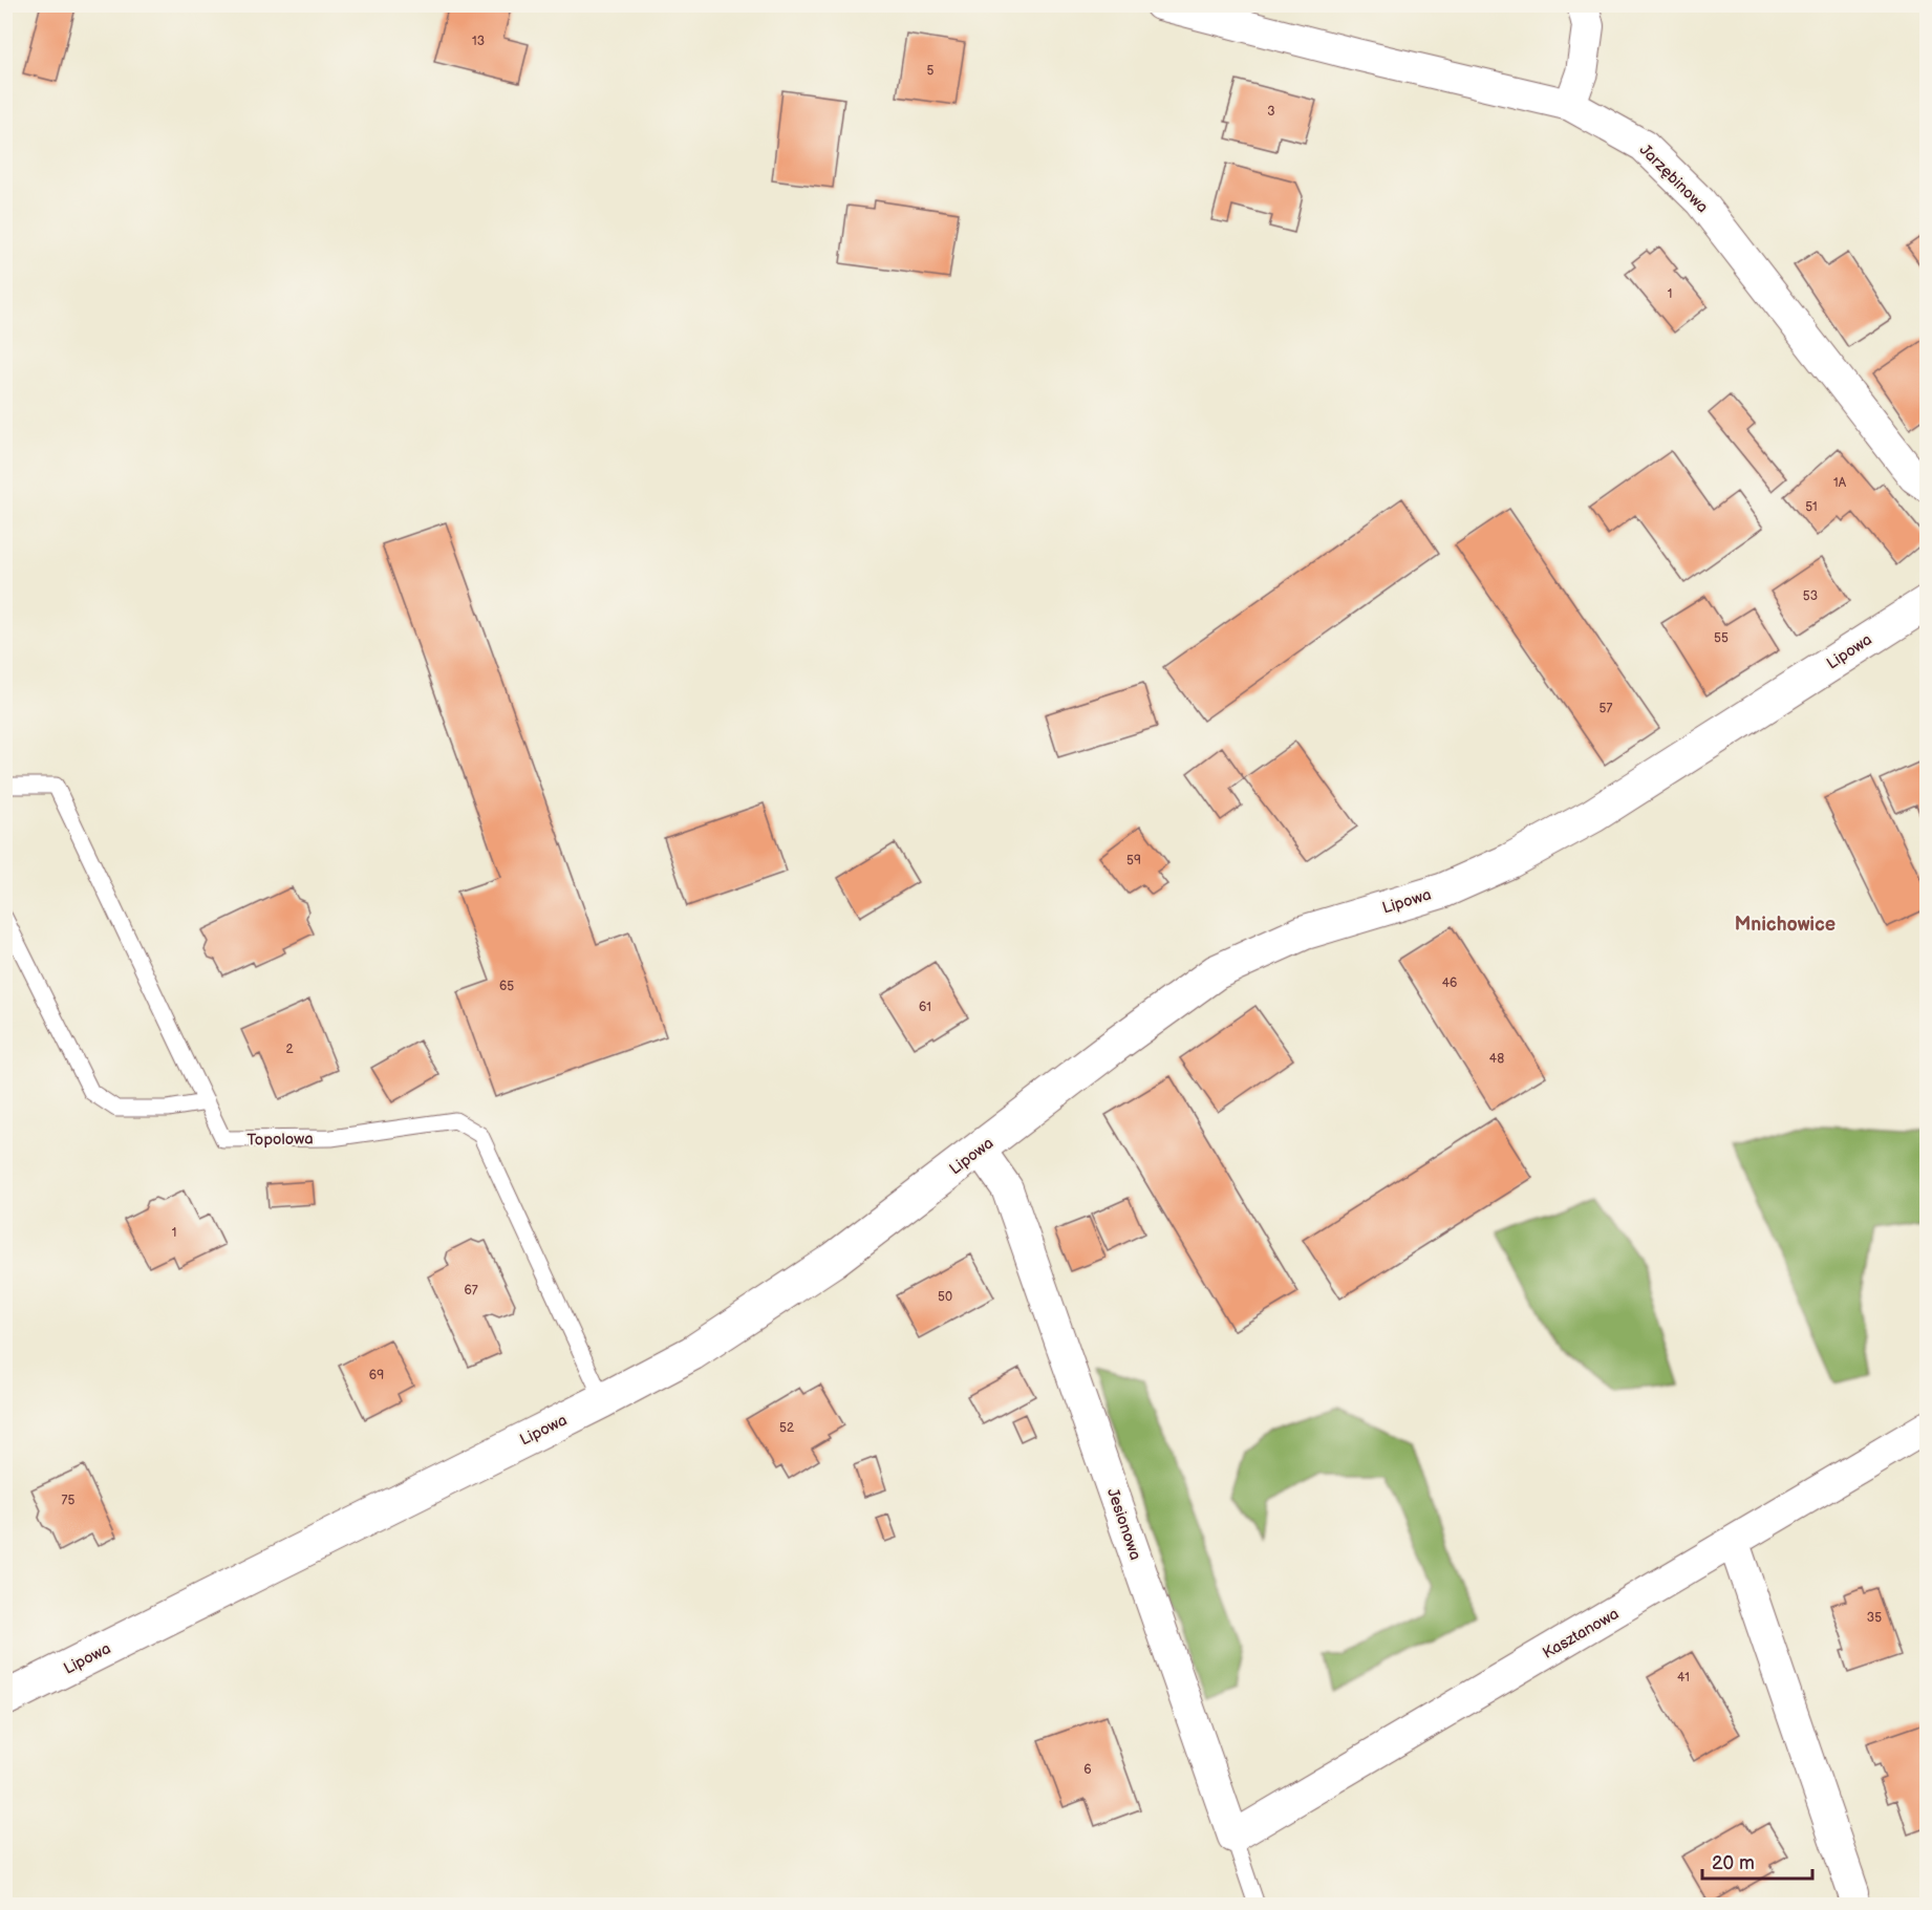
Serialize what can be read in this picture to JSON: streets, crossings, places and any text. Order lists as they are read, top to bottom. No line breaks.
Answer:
{"streets":{"street":["Jarzębinowa","Lipowa","Jesionowa","Kasztanowa"],"lane":["Topolowa"]},"crossings":[["Lipowa","Topolowa"],["Lipowa","Jesionowa"],["Jesionowa","Kasztanowa"]],"districts":["Mnichowice"],"house_numbers":["13","5","3","1","1A","51","53","55","57","59","46","65","61","2","48","1","67","50","69","52","75","35","41","6"],"scale_bar":"20 m"}
